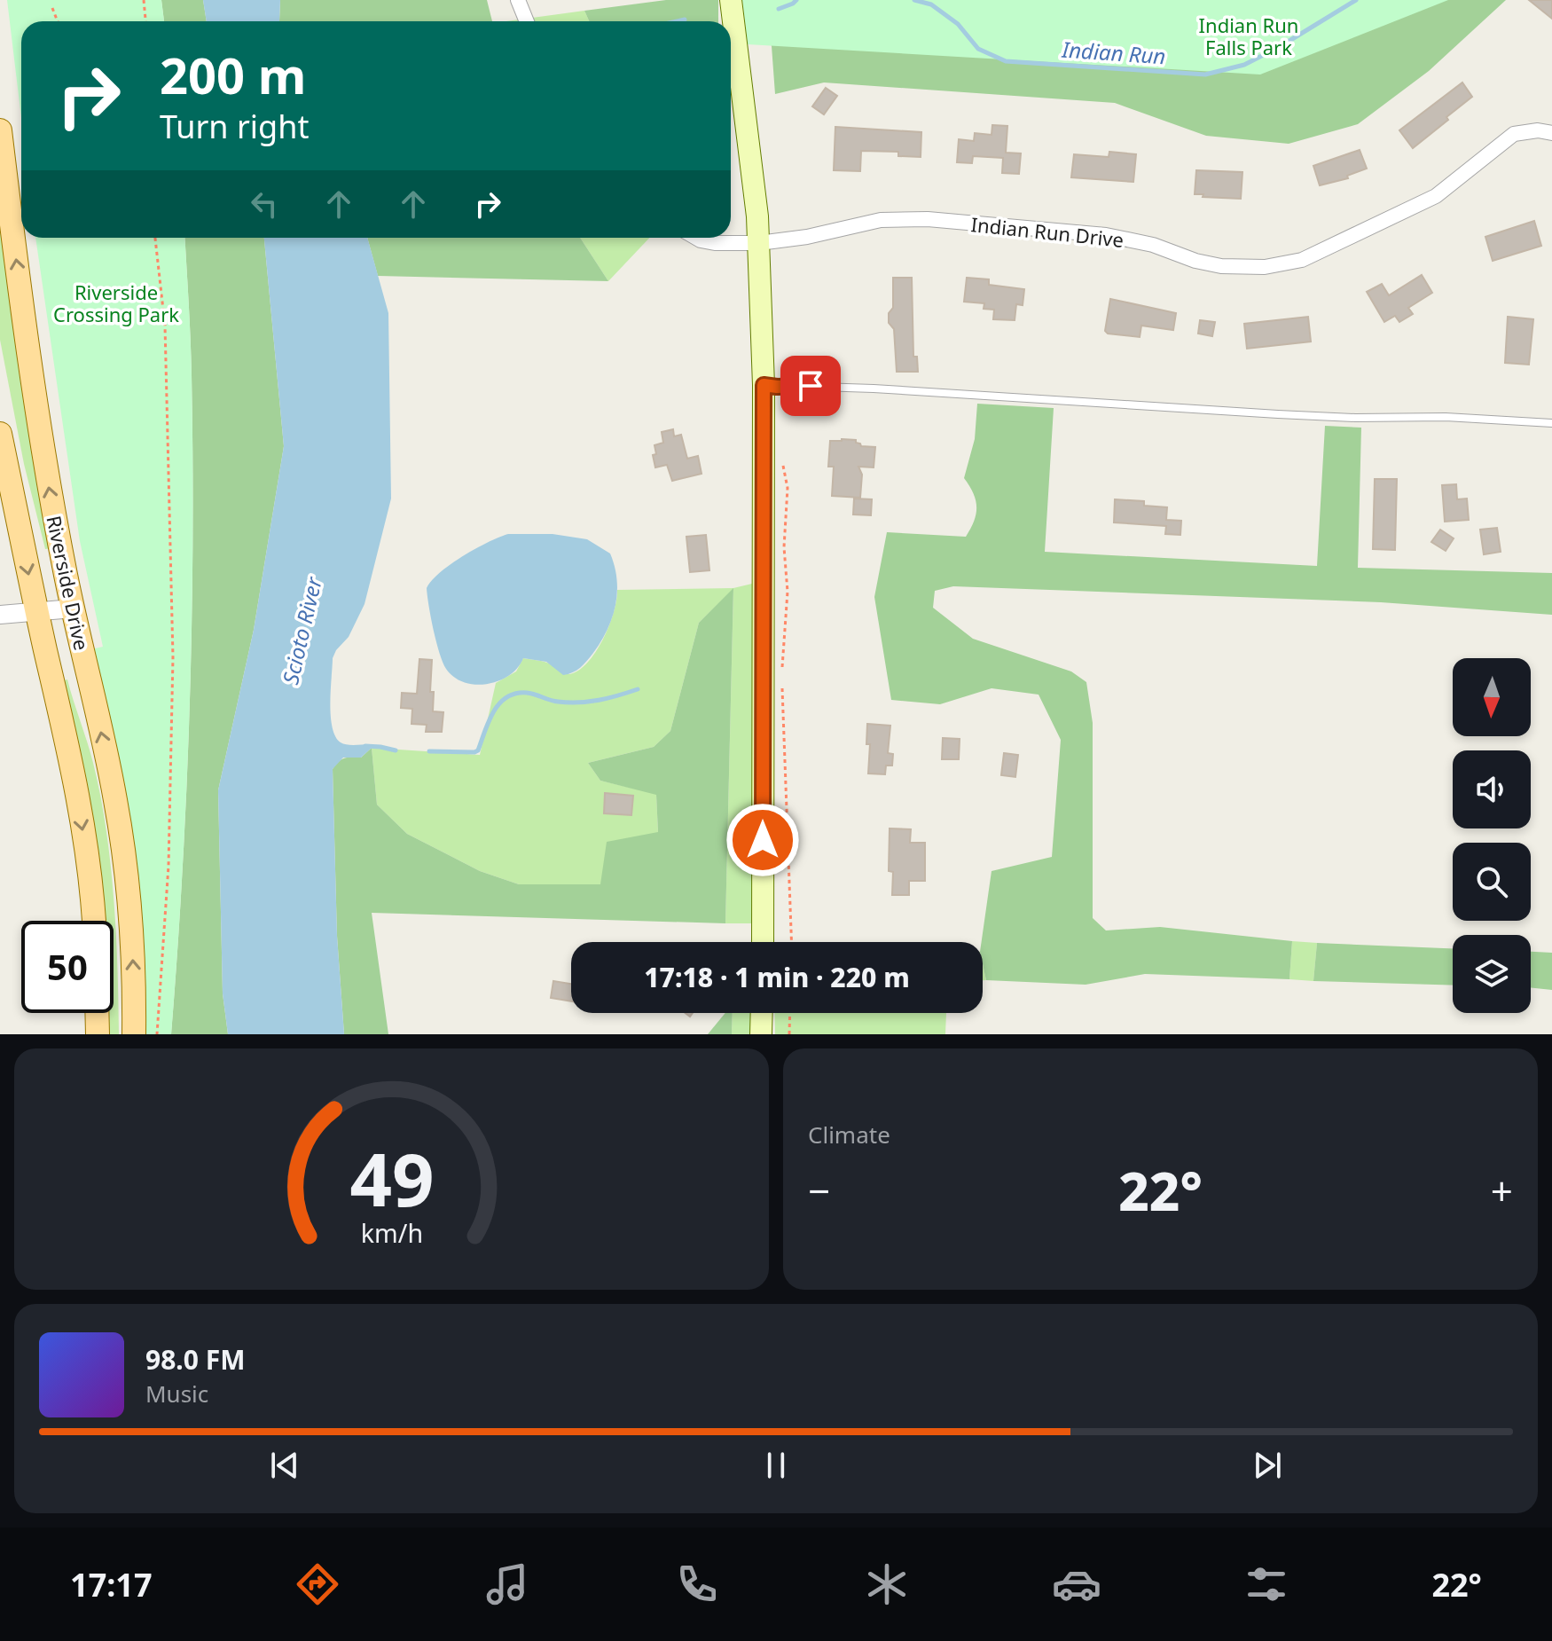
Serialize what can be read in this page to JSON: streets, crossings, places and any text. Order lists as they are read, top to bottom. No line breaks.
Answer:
{"streets":{"main road":["Riverside Drive"],"street":["Indian Run Drive"]},"water":["Indian Run","Scioto River"],"parks":["Indian Run Falls Park","Riverside Crossing Park"],"north":"bottom","page":{"turn":["200 m","Turn right"],"limit":"50","trip":"17:18 · 1 min · 220 m","tile":"Climate","heat":["−","22°","+"],"song":["98.0 FM","Music"],"tabs":["17:17","22°"],"gauge":["49","km/h"]}}
